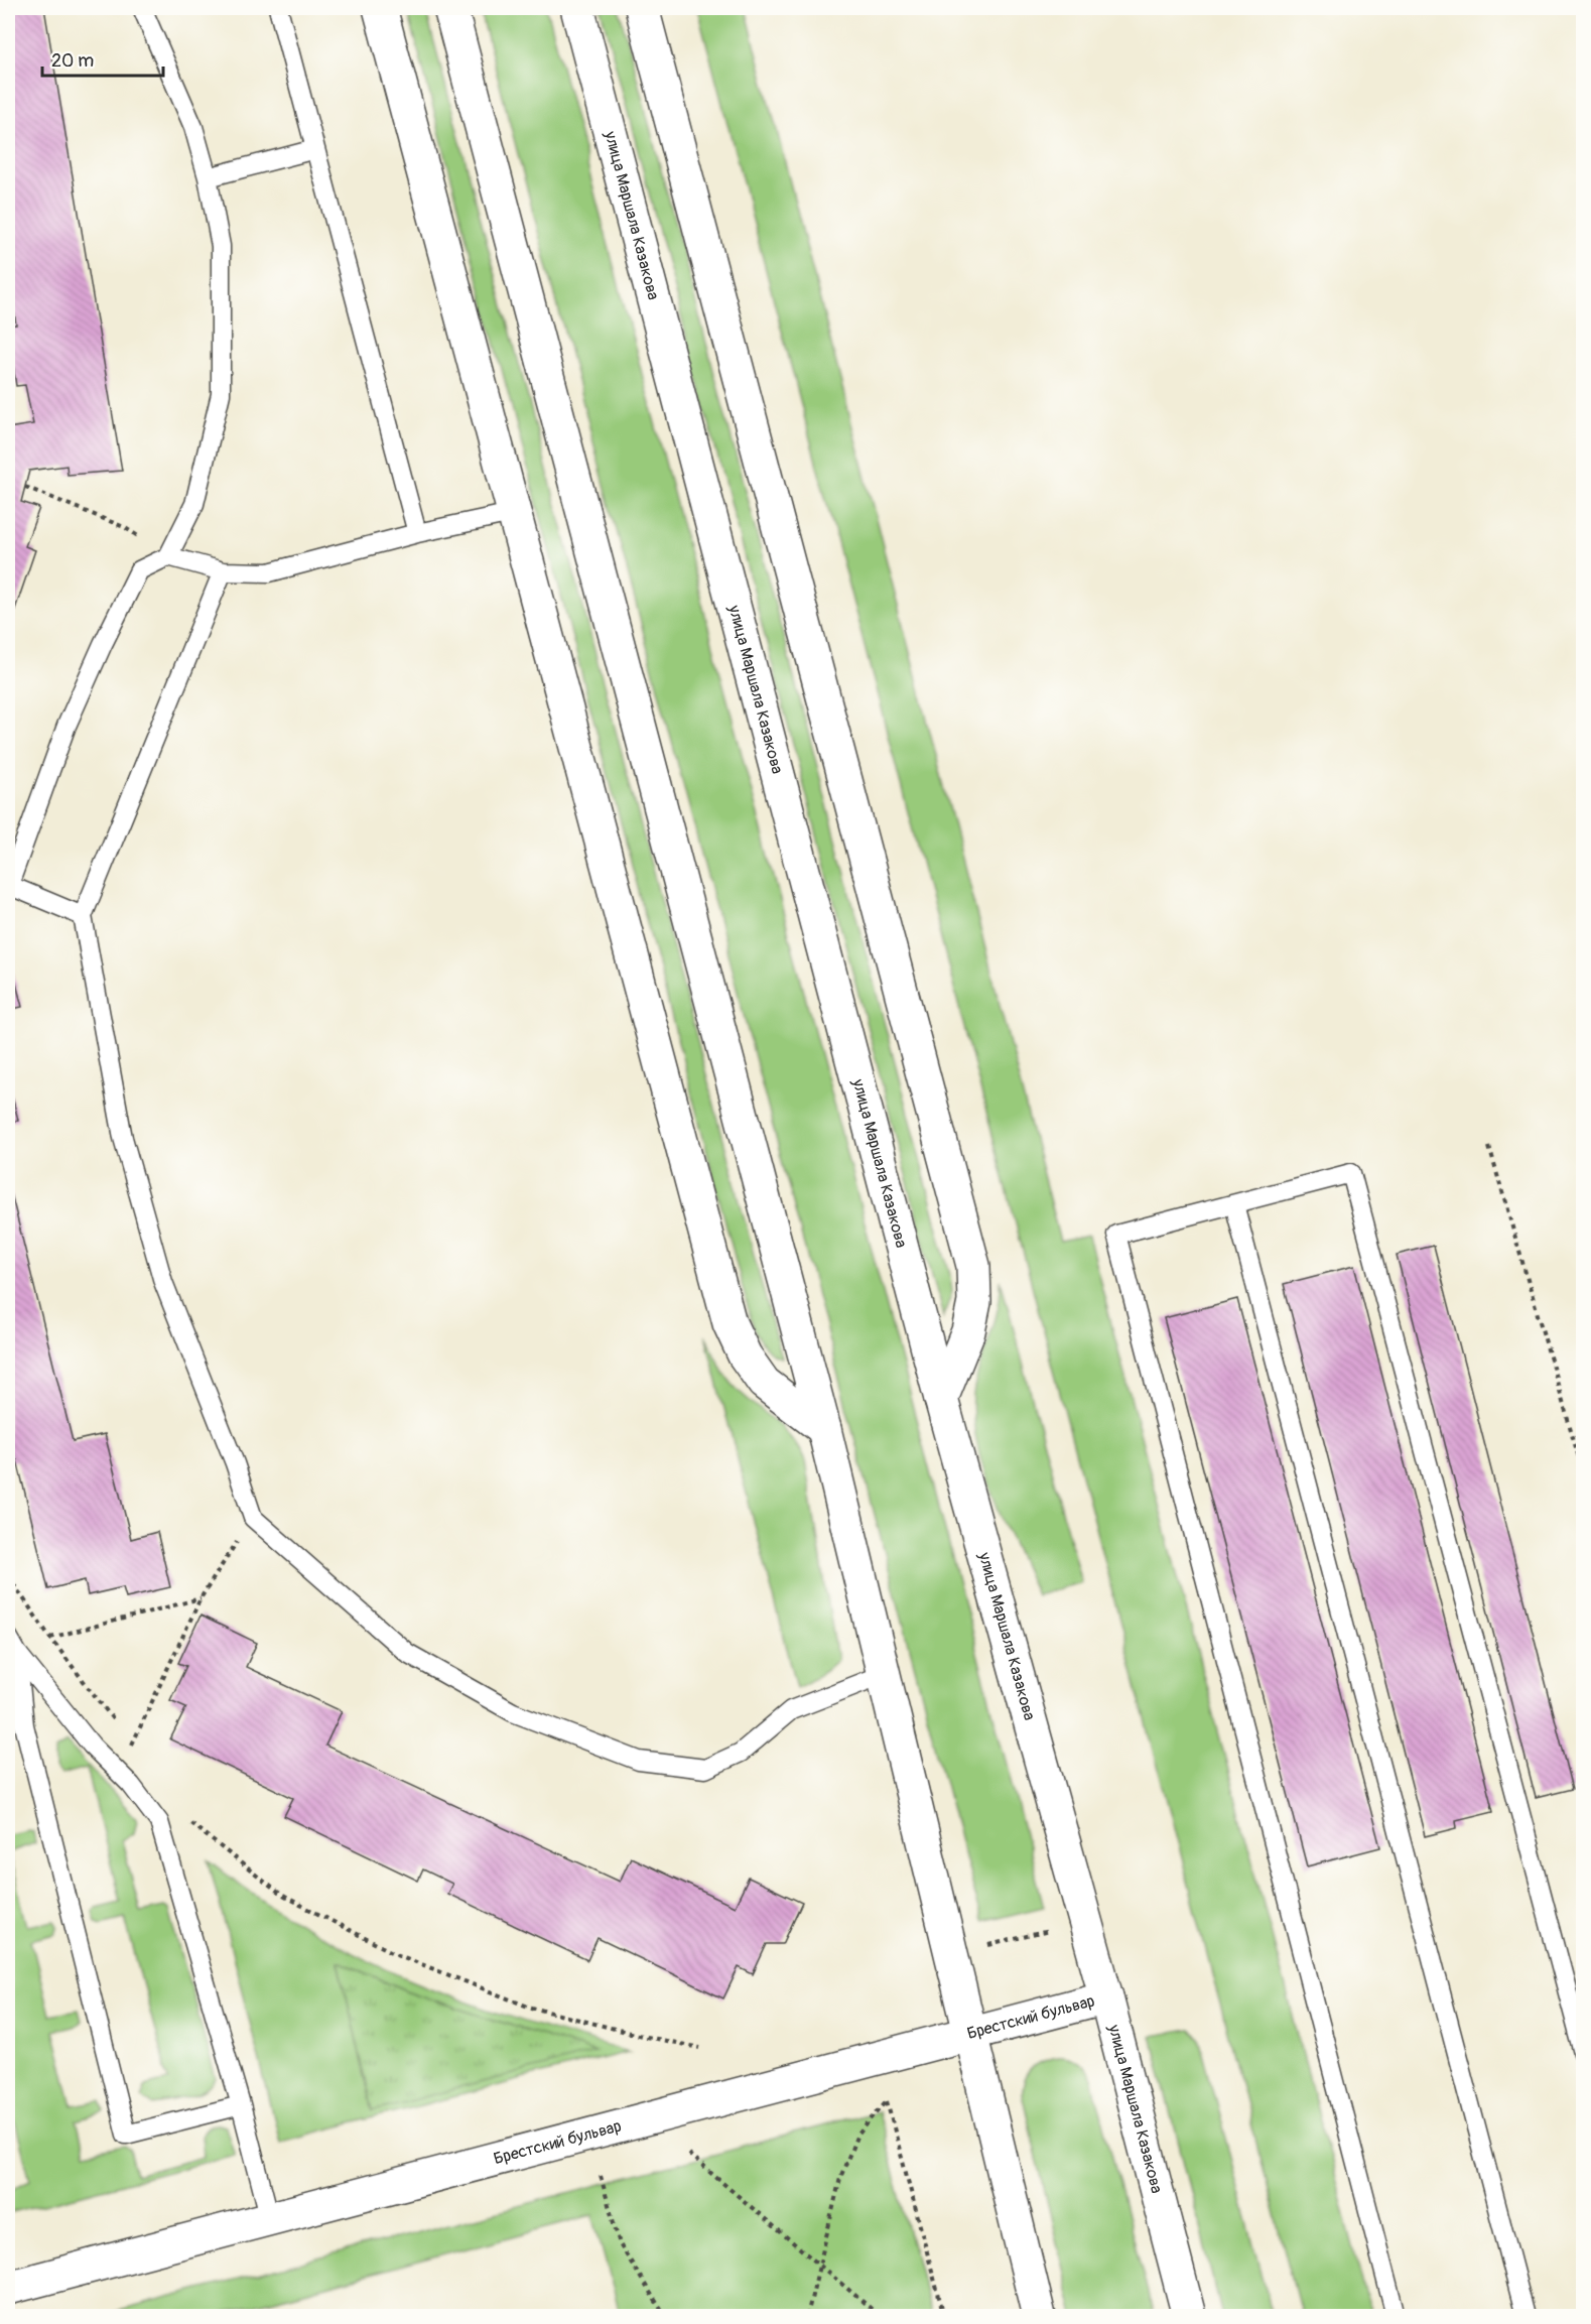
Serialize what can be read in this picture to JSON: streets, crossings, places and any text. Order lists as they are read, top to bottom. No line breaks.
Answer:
{"streets":{"main road":["улица Маршала Казакова","Брестский бульвар"]},"crossings":[["улица Маршала Казакова","Брестский бульвар"]],"scale_bar":"20 m"}
